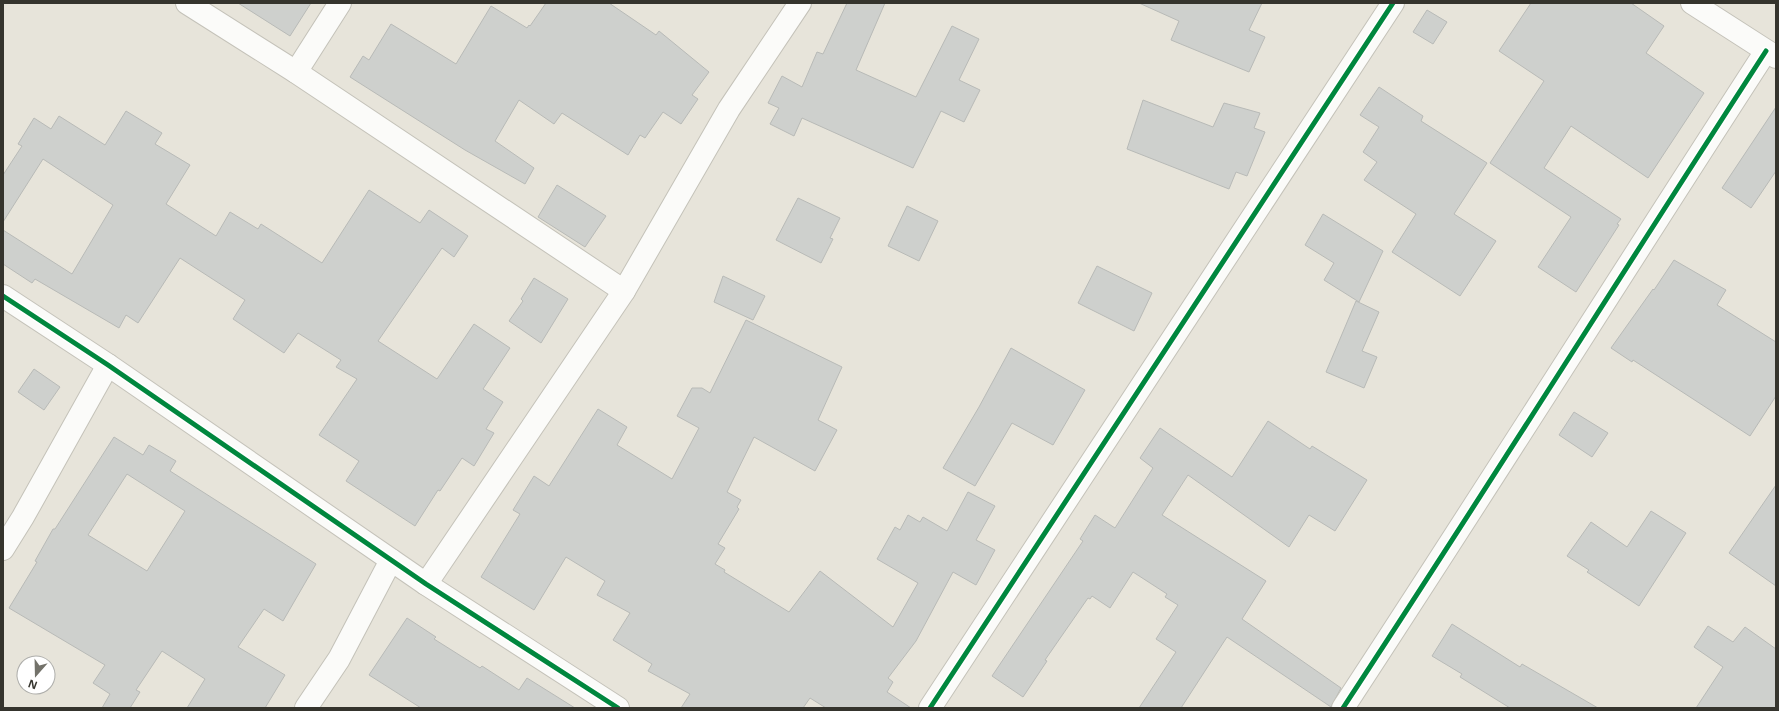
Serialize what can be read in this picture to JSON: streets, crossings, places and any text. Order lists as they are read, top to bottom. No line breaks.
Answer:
{"north":"bottom"}
